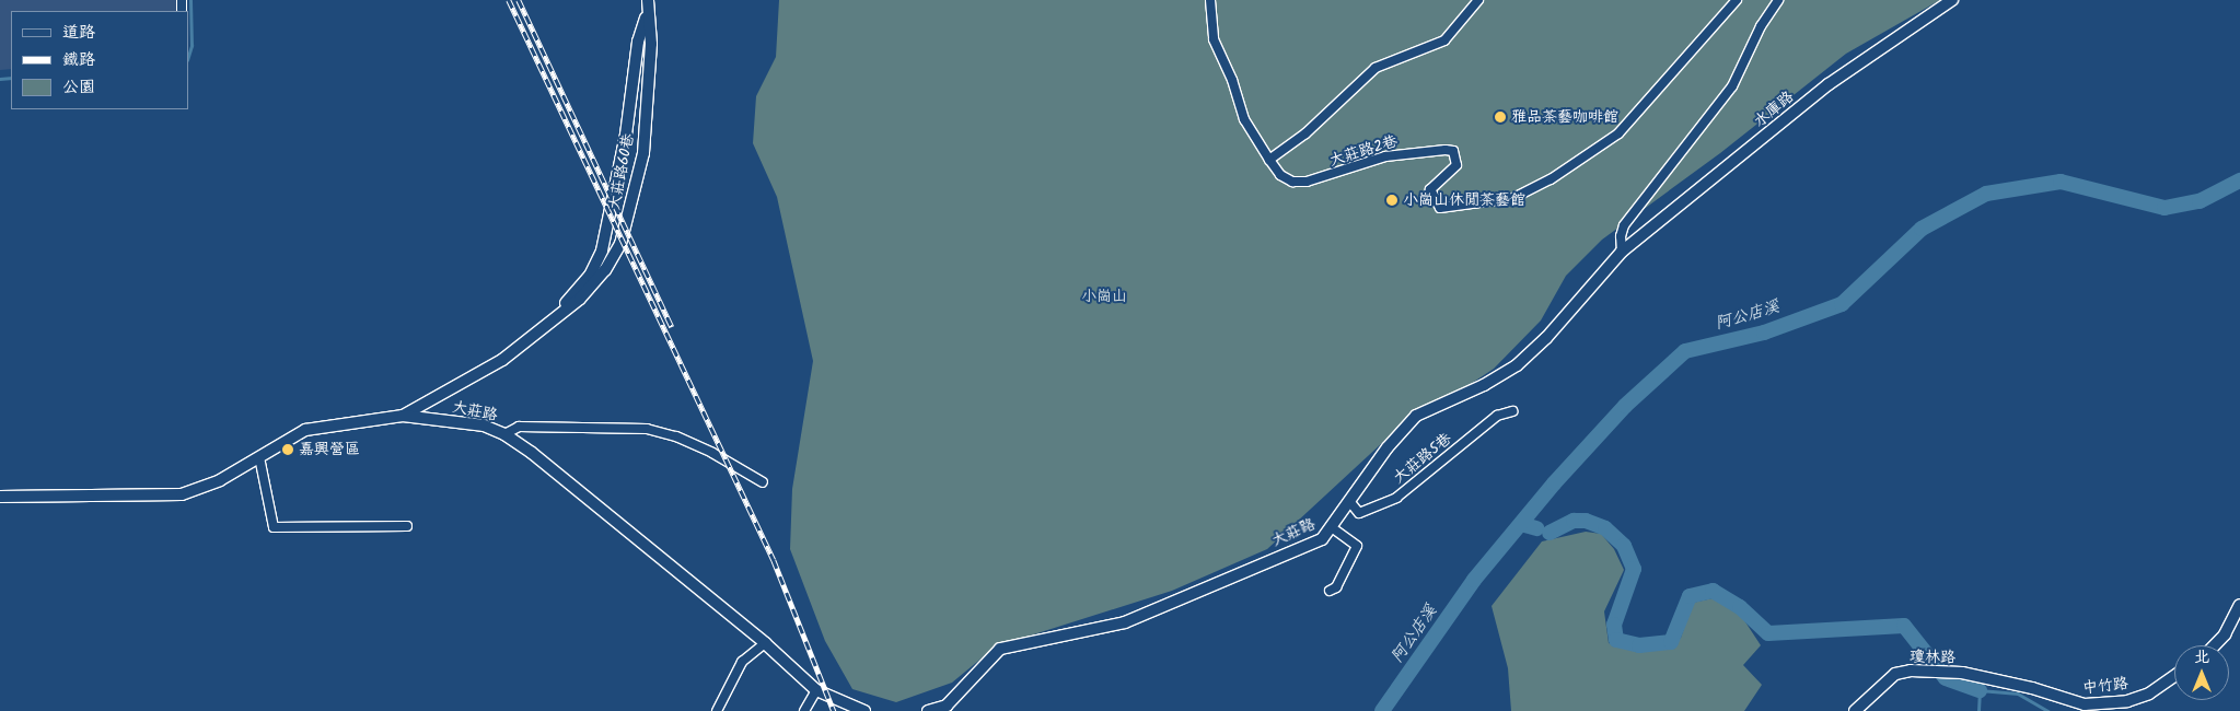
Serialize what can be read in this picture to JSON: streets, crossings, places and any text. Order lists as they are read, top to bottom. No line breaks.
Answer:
{"streets":{"street":["水庫路","大莊路2巷","大莊路60巷","大莊路","大莊路5巷","瓊林路","中竹路"]},"crossings":[["水庫路","大莊路"],["大莊路60巷","大莊路"],["大莊路","大莊路5巷"],["瓊林路","中竹路"]],"water":["阿公店溪"],"parks":["小崗山"],"places":["雅品茶藝咖啡館","小崗山休閒茶藝館","嘉興營區"],"legend":["道路","鐵路","公園"],"north":"top"}
